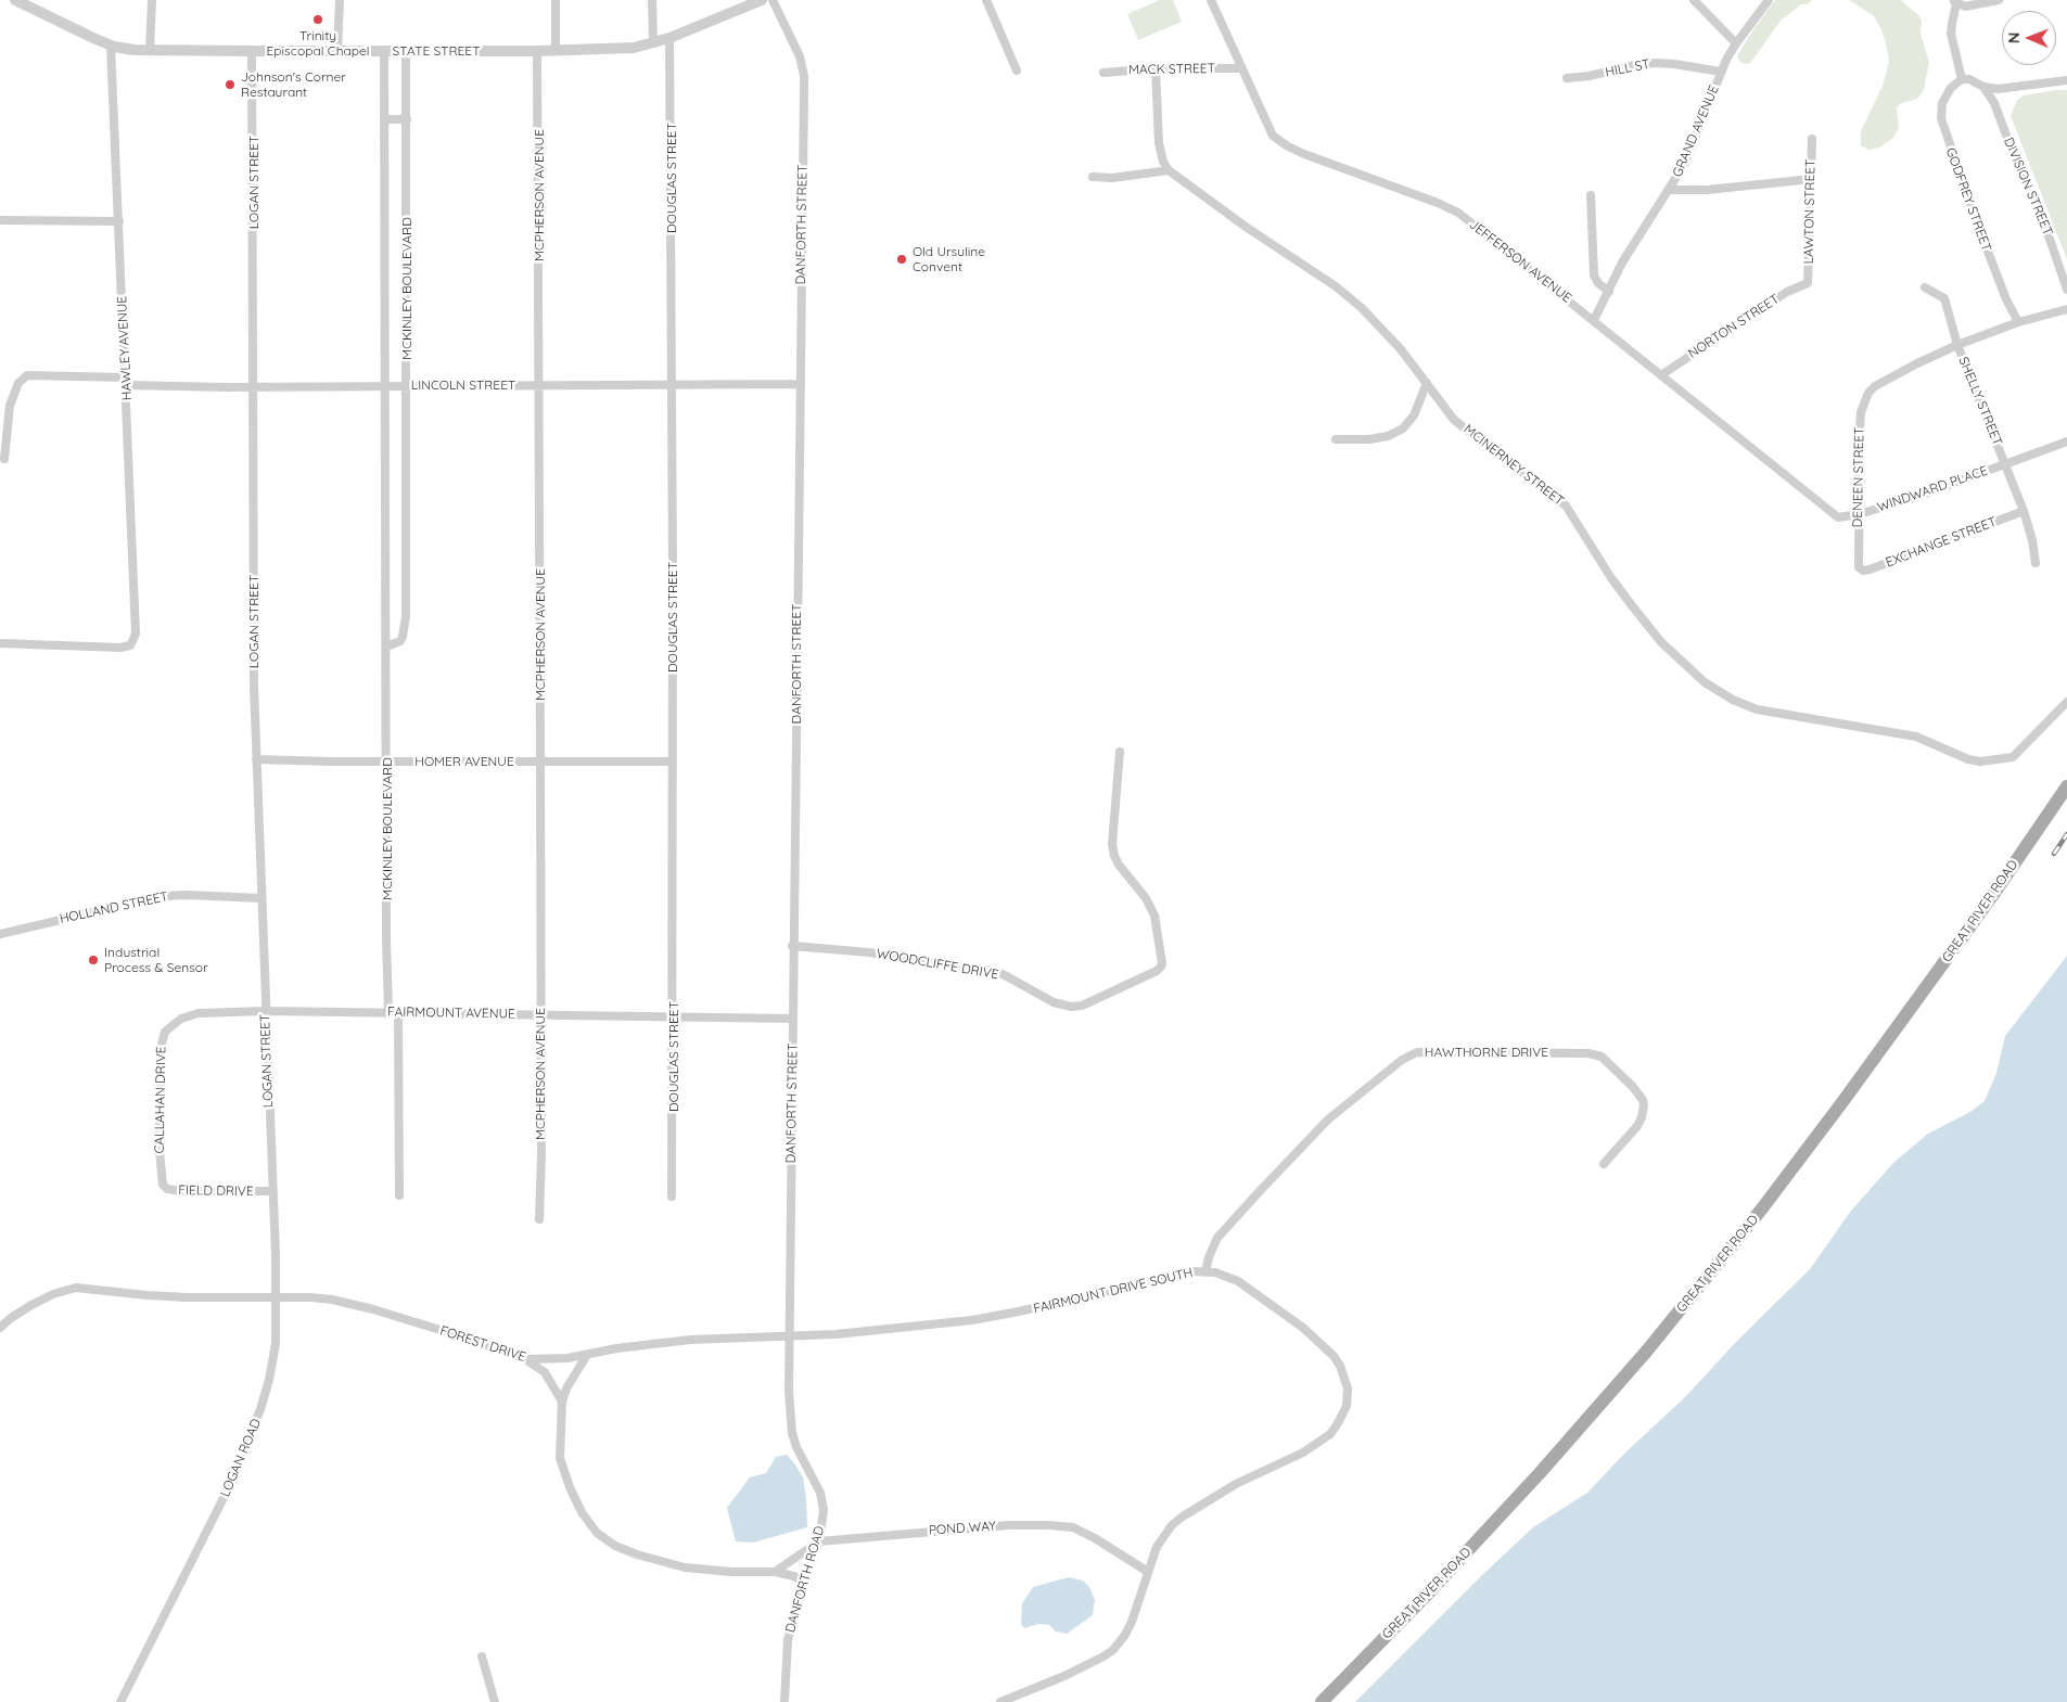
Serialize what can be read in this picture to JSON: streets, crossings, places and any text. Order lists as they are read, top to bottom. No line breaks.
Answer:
{"streets":{"main road":["GREAT RIVER ROAD"],"street":["STATE STREET","HILL ST","MACK STREET","GRAND AVENUE","DOUGLAS STREET","LOGAN STREET","DIVISION STREET","MCPHERSON AVENUE","GODFREY STREET","LAWTON STREET","DANFORTH STREET","JEFFERSON AVENUE","MCKINLEY BOULEVARD","NORTON STREET","HAWLEY AVENUE","LINCOLN STREET","SHELLY STREET","MCINERNEY STREET","DENEEN STREET","WINDWARD PLACE","EXCHANGE STREET","HOMER AVENUE","HOLLAND STREET","WOODCLIFFE DRIVE","FAIRMOUNT AVENUE","HAWTHORNE DRIVE","CALLAHAN DRIVE","FIELD DRIVE","FAIRMOUNT DRIVE SOUTH","FOREST DRIVE","LOGAN ROAD","POND WAY","DANFORTH ROAD"]},"crossings":[["STATE STREET","DOUGLAS STREET"],["STATE STREET","LOGAN STREET"],["STATE STREET","MCPHERSON AVENUE"],["STATE STREET","MCKINLEY BOULEVARD"],["STATE STREET","HAWLEY AVENUE"],["HILL ST","GRAND AVENUE"],["MACK STREET","JEFFERSON AVENUE"],["GRAND AVENUE","JEFFERSON AVENUE"],["DOUGLAS STREET","LINCOLN STREET"],["DOUGLAS STREET","HOMER AVENUE"],["DOUGLAS STREET","FAIRMOUNT AVENUE"],["LOGAN STREET","LINCOLN STREET"],["LOGAN STREET","HOMER AVENUE"],["LOGAN STREET","HOLLAND STREET"],["LOGAN STREET","FAIRMOUNT AVENUE"],["LOGAN STREET","FIELD DRIVE"],["LOGAN STREET","LOGAN ROAD"],["MCPHERSON AVENUE","LINCOLN STREET"],["MCPHERSON AVENUE","HOMER AVENUE"],["MCPHERSON AVENUE","FAIRMOUNT AVENUE"],["LAWTON STREET","NORTON STREET"],["DANFORTH STREET","LINCOLN STREET"],["DANFORTH STREET","WOODCLIFFE DRIVE"],["DANFORTH STREET","FAIRMOUNT AVENUE"],["DANFORTH STREET","FAIRMOUNT DRIVE SOUTH"],["DANFORTH STREET","FOREST DRIVE"],["DANFORTH STREET","DANFORTH ROAD"],["JEFFERSON AVENUE","NORTON STREET"],["JEFFERSON AVENUE","DENEEN STREET"],["JEFFERSON AVENUE","WINDWARD PLACE"],["MCKINLEY BOULEVARD","LINCOLN STREET"],["MCKINLEY BOULEVARD","HOMER AVENUE"],["MCKINLEY BOULEVARD","FAIRMOUNT AVENUE"],["HAWLEY AVENUE","LINCOLN STREET"],["SHELLY STREET","DENEEN STREET"],["SHELLY STREET","WINDWARD PLACE"],["SHELLY STREET","EXCHANGE STREET"],["DENEEN STREET","WINDWARD PLACE"],["DENEEN STREET","EXCHANGE STREET"],["FAIRMOUNT AVENUE","CALLAHAN DRIVE"],["HAWTHORNE DRIVE","FAIRMOUNT DRIVE SOUTH"],["CALLAHAN DRIVE","FIELD DRIVE"],["FIELD DRIVE","LOGAN ROAD"],["FAIRMOUNT DRIVE SOUTH","FOREST DRIVE"],["FAIRMOUNT DRIVE SOUTH","POND WAY"],["FAIRMOUNT DRIVE SOUTH","DANFORTH ROAD"],["FOREST DRIVE","LOGAN ROAD"],["FOREST DRIVE","DANFORTH ROAD"],["POND WAY","DANFORTH ROAD"]],"places":["Trinity Episcopal Chapel","Johnson's Corner Restaurant","Old Ursuline Convent","Industrial Process & Sensor"],"north":"left"}
